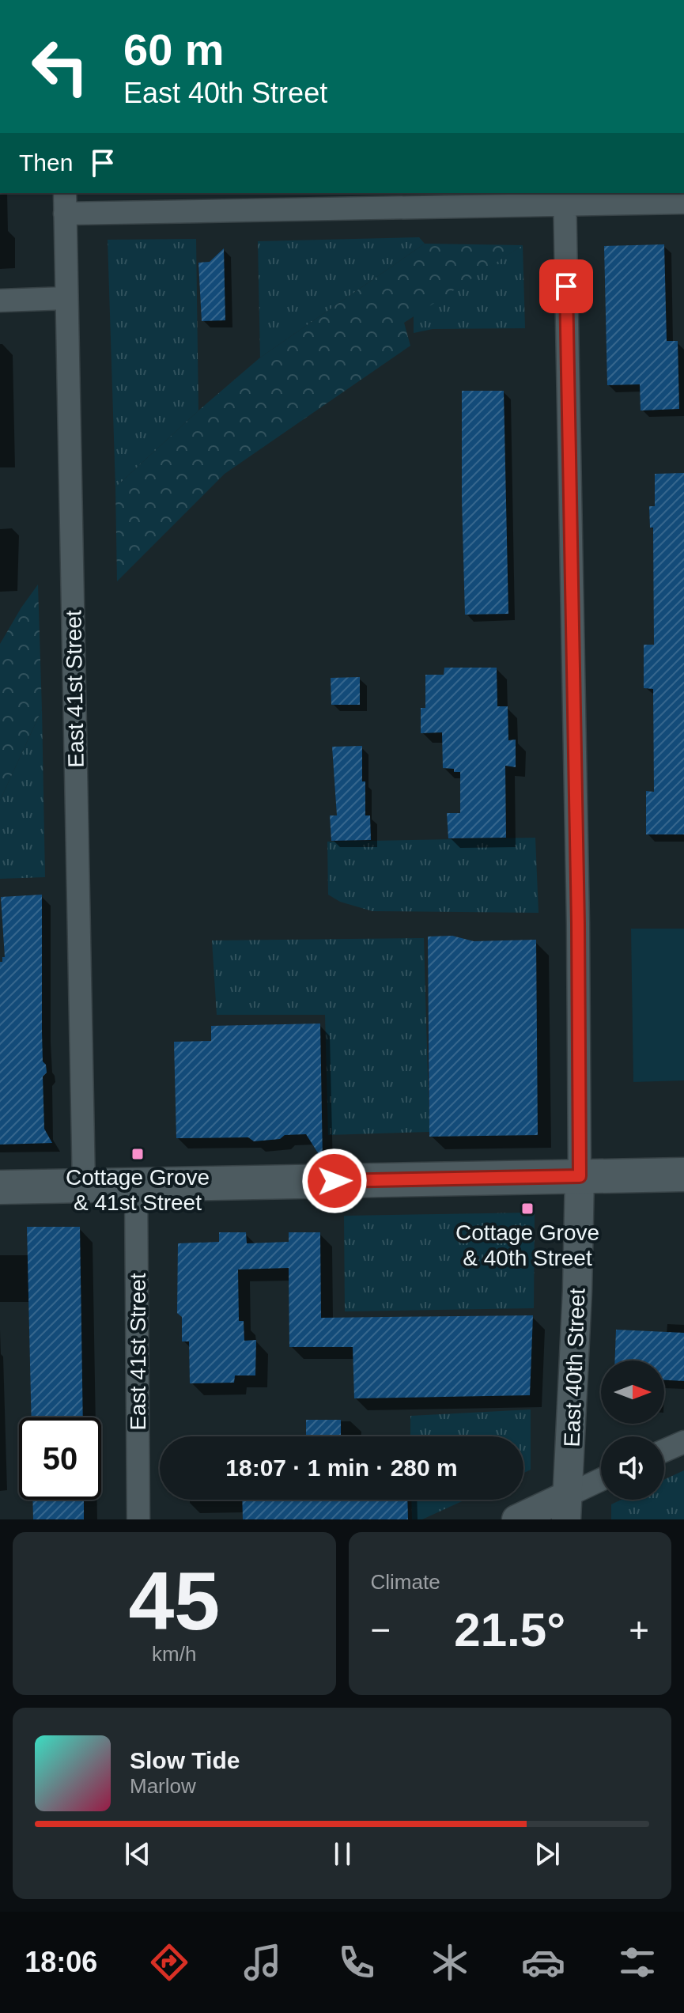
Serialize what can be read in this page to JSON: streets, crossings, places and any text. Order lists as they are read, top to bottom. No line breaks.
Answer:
{"streets":{"street":["East 41st Street","East 40th Street"]},"places":{"transit":["Cottage Grove & 41st Street","Cottage Grove & 40th Street"]},"north":"right","page":{"turn":["60 m","East 40th Street"],"then":"Then","limit":"50","trip":"18:07 · 1 min · 280 m","tile":[["45","km/h"],"Climate"],"heat":["−","21.5°","+"],"song":["Slow Tide","Marlow"],"tabs":"18:06"}}
